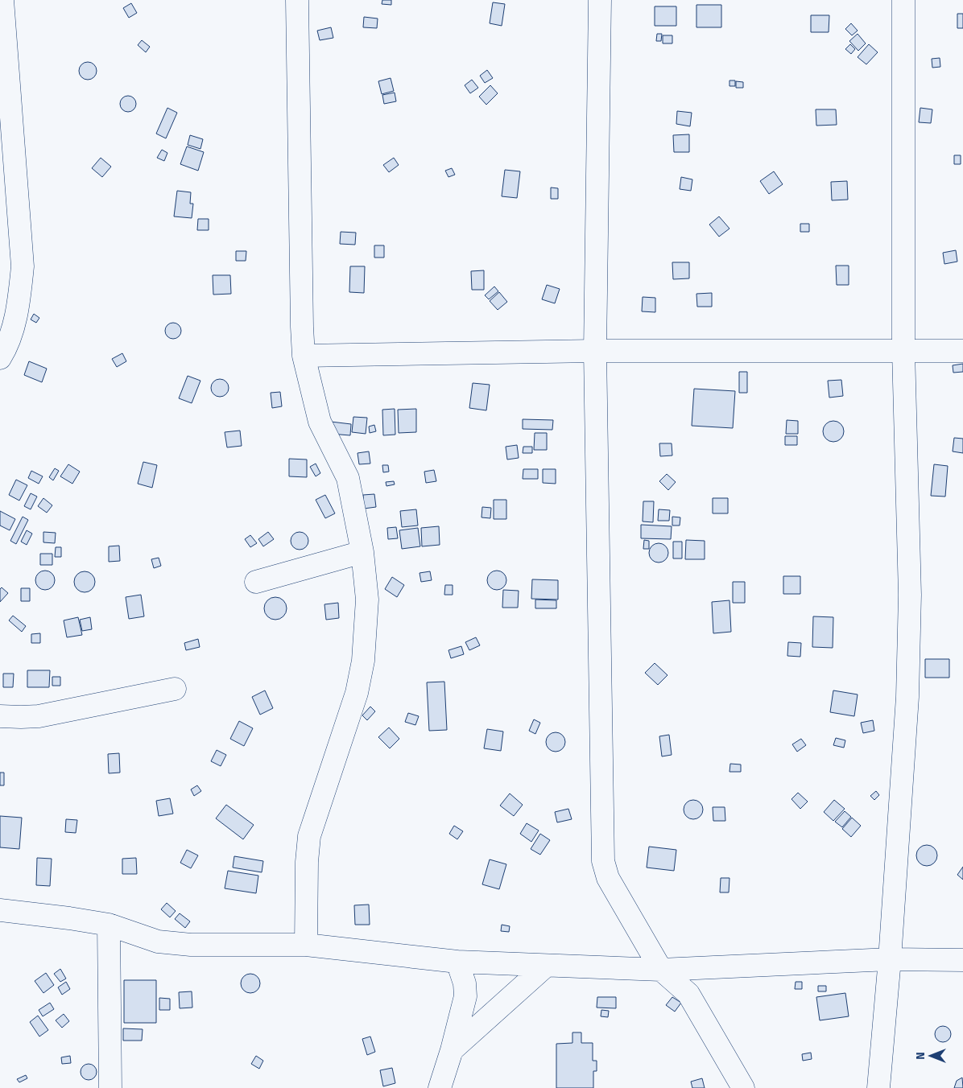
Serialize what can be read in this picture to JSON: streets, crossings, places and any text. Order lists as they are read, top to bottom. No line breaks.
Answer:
{"north":"left"}
